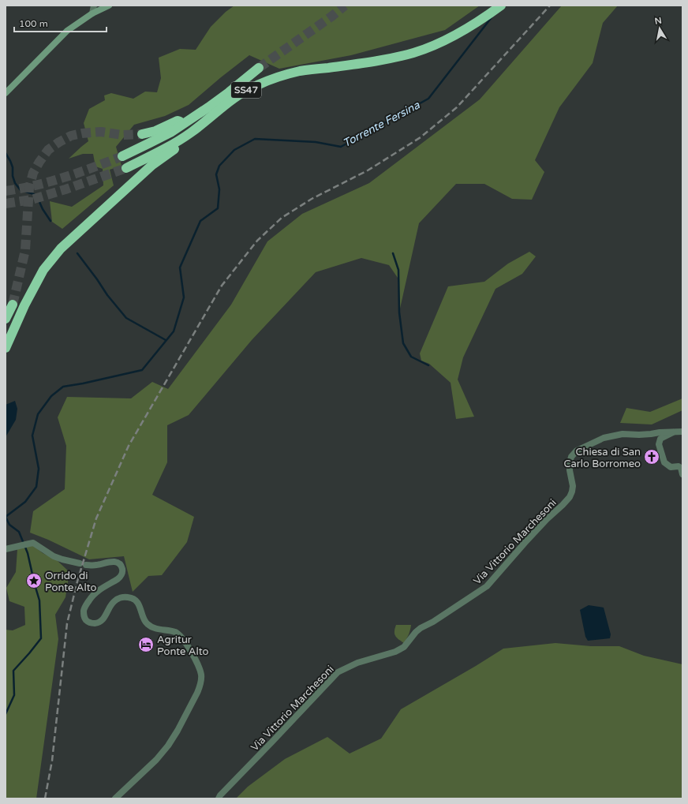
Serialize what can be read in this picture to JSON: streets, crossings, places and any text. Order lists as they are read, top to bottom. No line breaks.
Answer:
{"streets":{"highway":["SS47"],"street":["Via Vittorio Marchesoni"]},"water":["Torrente Fersina"],"places":{"church":["Chiesa di San Carlo Borromeo"],"place":["Orrido di Ponte Alto"],"hotel":["Agritur Ponte Alto"]},"scale_bar":"100 m","north":"top"}
